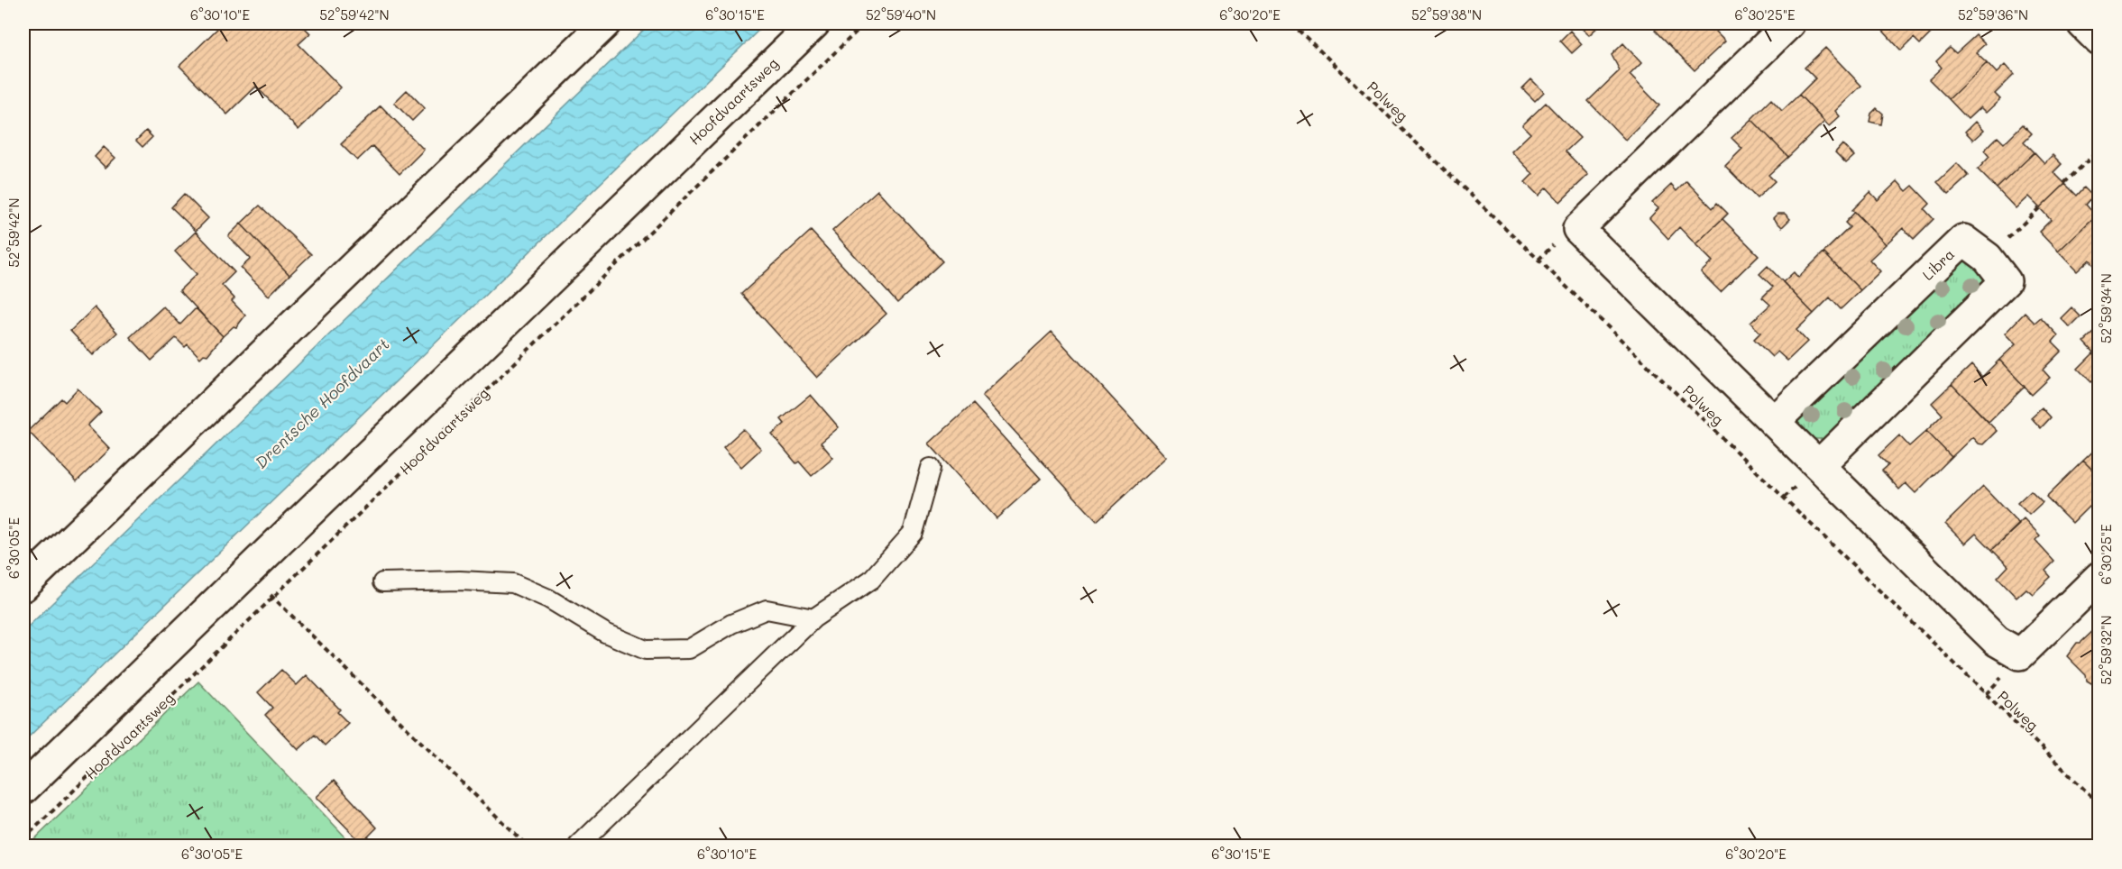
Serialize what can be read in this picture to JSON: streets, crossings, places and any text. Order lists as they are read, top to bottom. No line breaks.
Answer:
{"streets":{"street":["Hoofdvaartsweg","Libra"],"path":["Polweg"]},"water":["Drentsche Hoofdvaart"],"coordinates":["6°30'10\"E","52°59'42\"N","6°30'15\"E","52°59'40\"N","6°30'20\"E","52°59'38\"N","6°30'25\"E","52°59'36\"N","52°59'34\"N","6°30'05\"E","52°59'32\"N"]}
